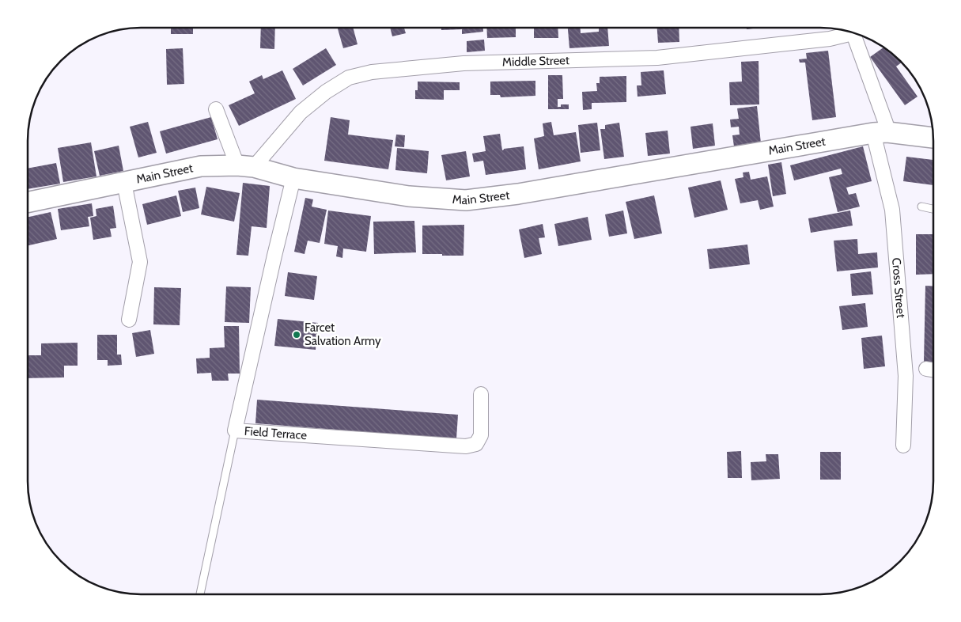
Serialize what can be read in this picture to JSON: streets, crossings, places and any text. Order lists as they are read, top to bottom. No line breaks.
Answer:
{"streets":{"street":["Middle Street","Main Street","Cross Street","Field Terrace"]},"crossings":[["Middle Street","Main Street"],["Main Street","Cross Street"],["Main Street","Field Terrace"]],"places":["Farcet Salvation Army"]}
